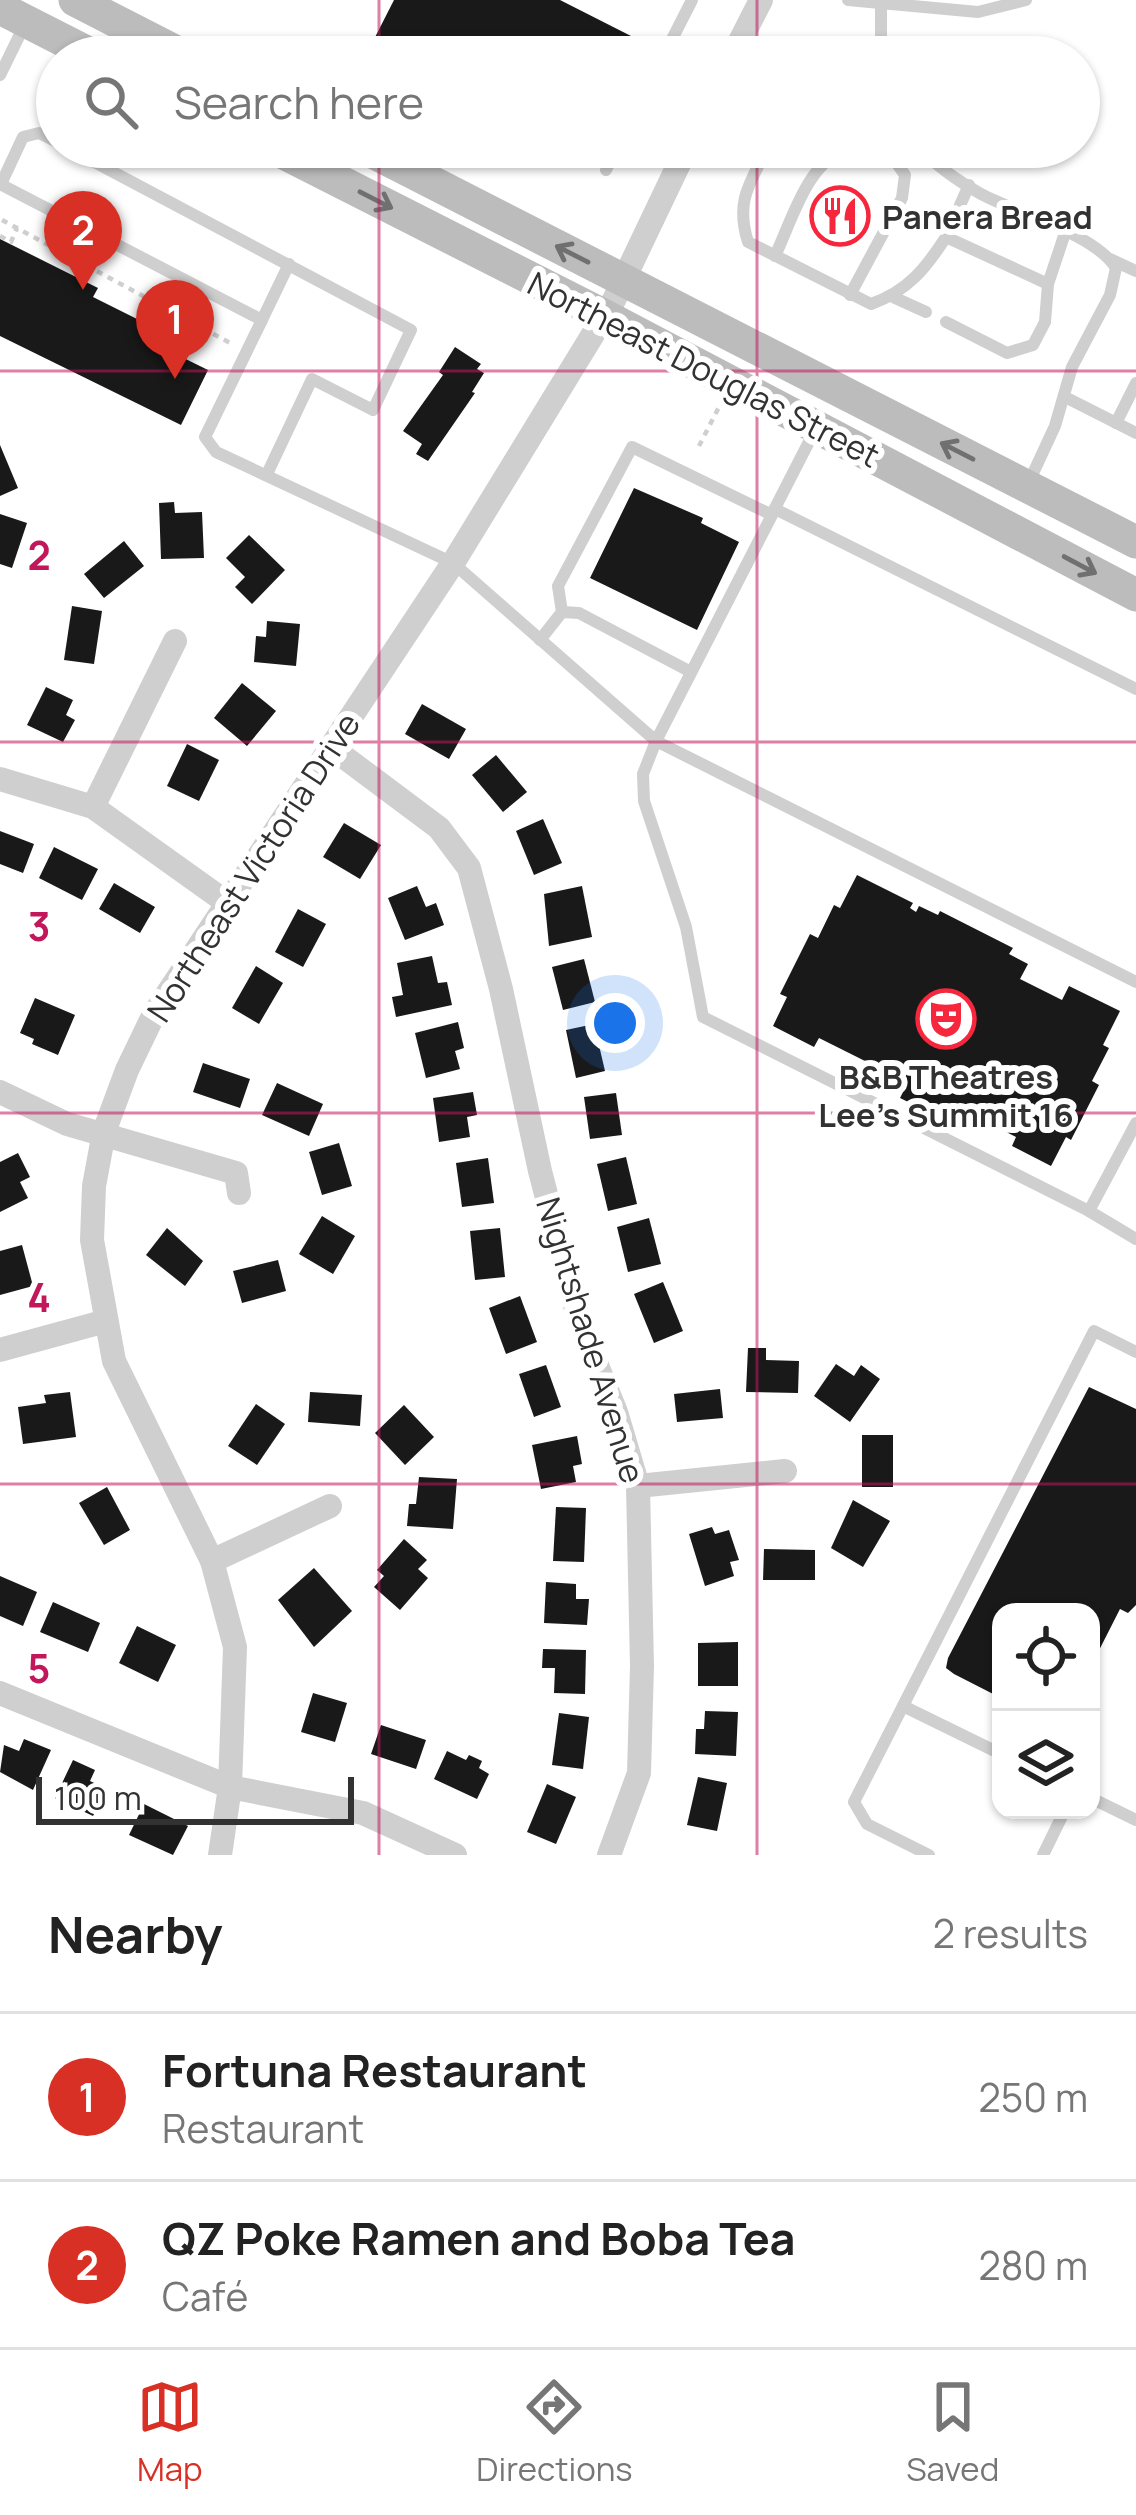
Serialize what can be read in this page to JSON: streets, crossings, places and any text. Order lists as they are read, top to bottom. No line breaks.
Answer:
{"streets":{"main road":["Northeast Douglas Street"],"street":["Northeast Victoria Drive","Nightshade Avenue"]},"crossings":[["Northeast Douglas Street","Northeast Victoria Drive"],["Northeast Victoria Drive","Nightshade Avenue"]],"places":{"restaurant":["Panera Bread"],"theatre":["B&B Theatres Lee's Summit 16"]},"scale_bar":"100 m","page":{"search":"Search here","pins":["2","1"],"scale":"100 m","heading":["Nearby","2 results"],"list":[{"mark":"1","name":"Fortuna Restaurant","note":"Restaurant","value":"250 m"},{"mark":"2","name":"QZ Poke Ramen and Boba Tea","note":"Café","value":"280 m"}],"nav":["Map","Directions","Saved"]},"grid":{"rows":["2","3","4","5"]}}
